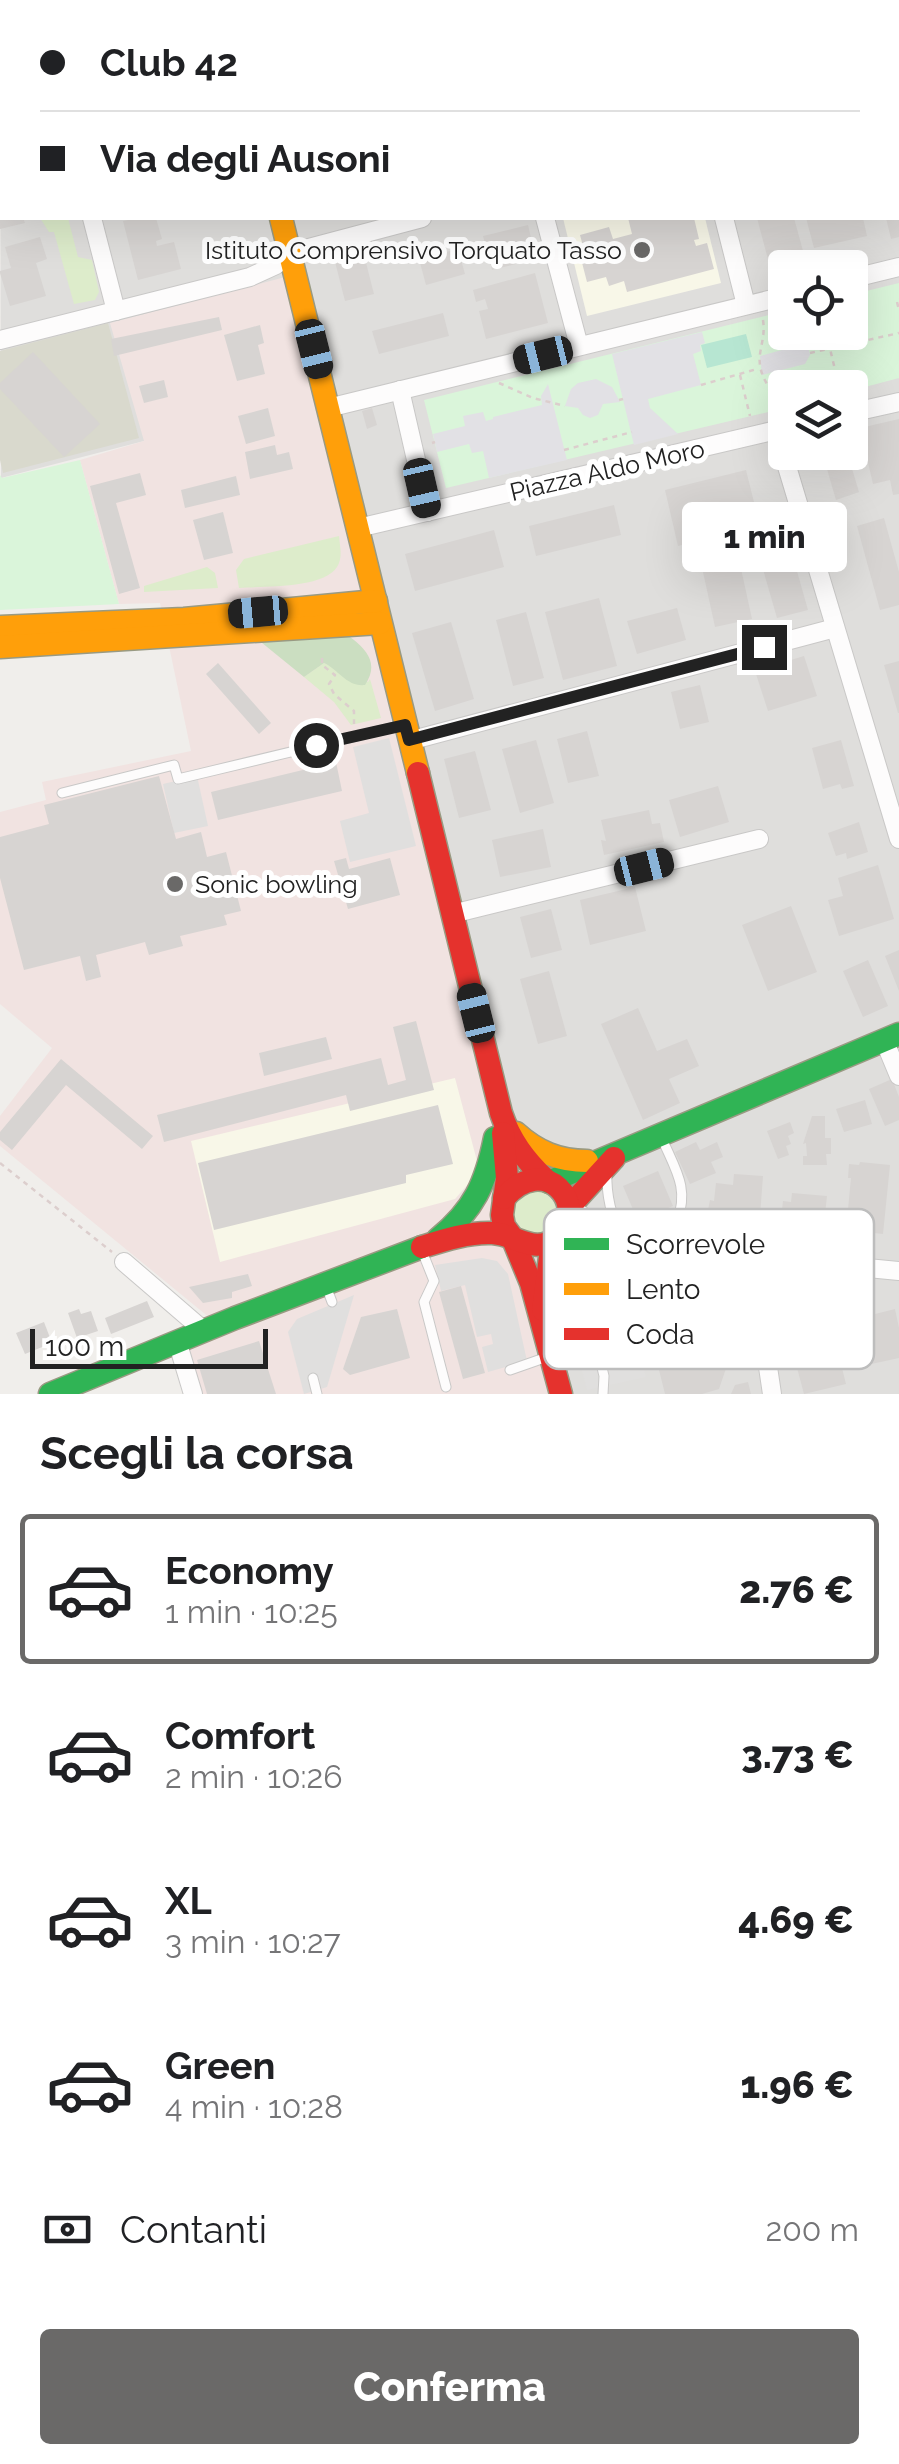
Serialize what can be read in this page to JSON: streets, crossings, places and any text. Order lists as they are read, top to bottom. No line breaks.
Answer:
{"streets":{"street":["Piazza Aldo Moro"]},"places":["Istituto Comprensivo Torquato Tasso","Sonic bowling"],"legend":["Scorrevole","Lento","Coda"],"scale_bar":"100 m","page":{"banner":["Club 42","Via degli Ausoni"],"bubble":"1 min","scale":"100 m","heading":"Scegli la corsa","list":[{"name":"Economy","note":"1 min · 10:25","value":"2.76 €"},{"name":"Comfort","note":"2 min · 10:26","value":"3.73 €"},{"name":"XL","note":"3 min · 10:27","value":"4.69 €"},{"name":"Green","note":"4 min · 10:28","value":"1.96 €"}],"pay":["Contanti","200 m"],"buttons":"Conferma"}}
